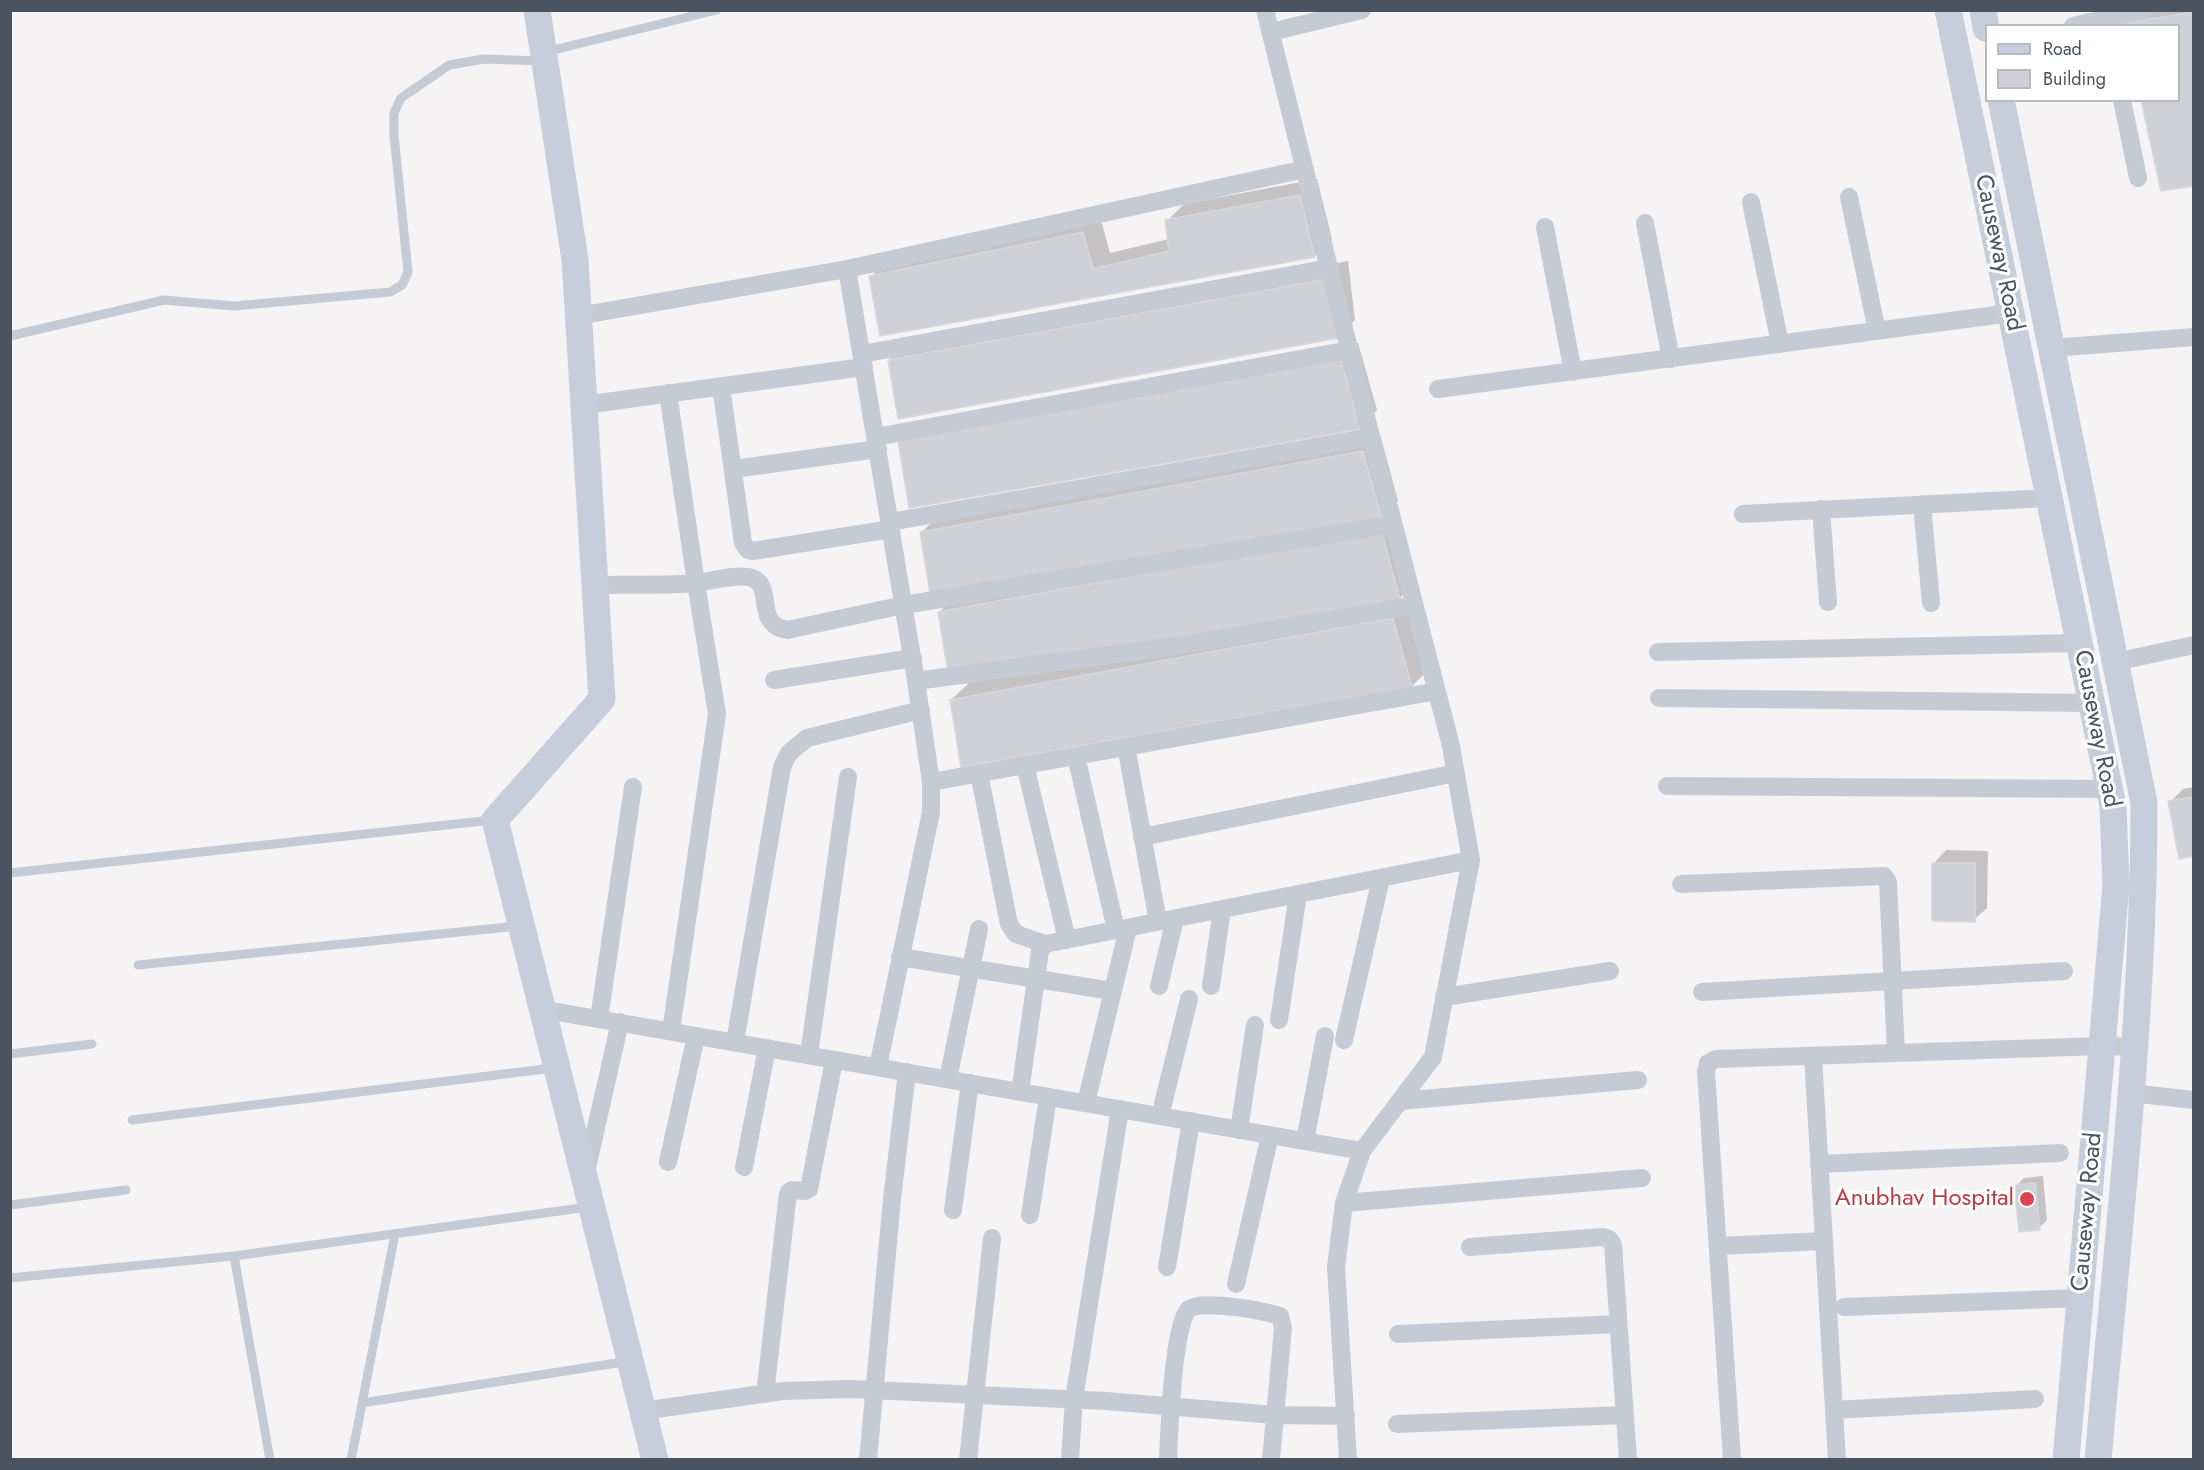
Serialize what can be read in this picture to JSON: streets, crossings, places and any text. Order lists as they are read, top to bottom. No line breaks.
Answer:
{"streets":{"main road":["Causeway Road"]},"places":["Anubhav Hospital"],"legend":["Road","Building"]}
